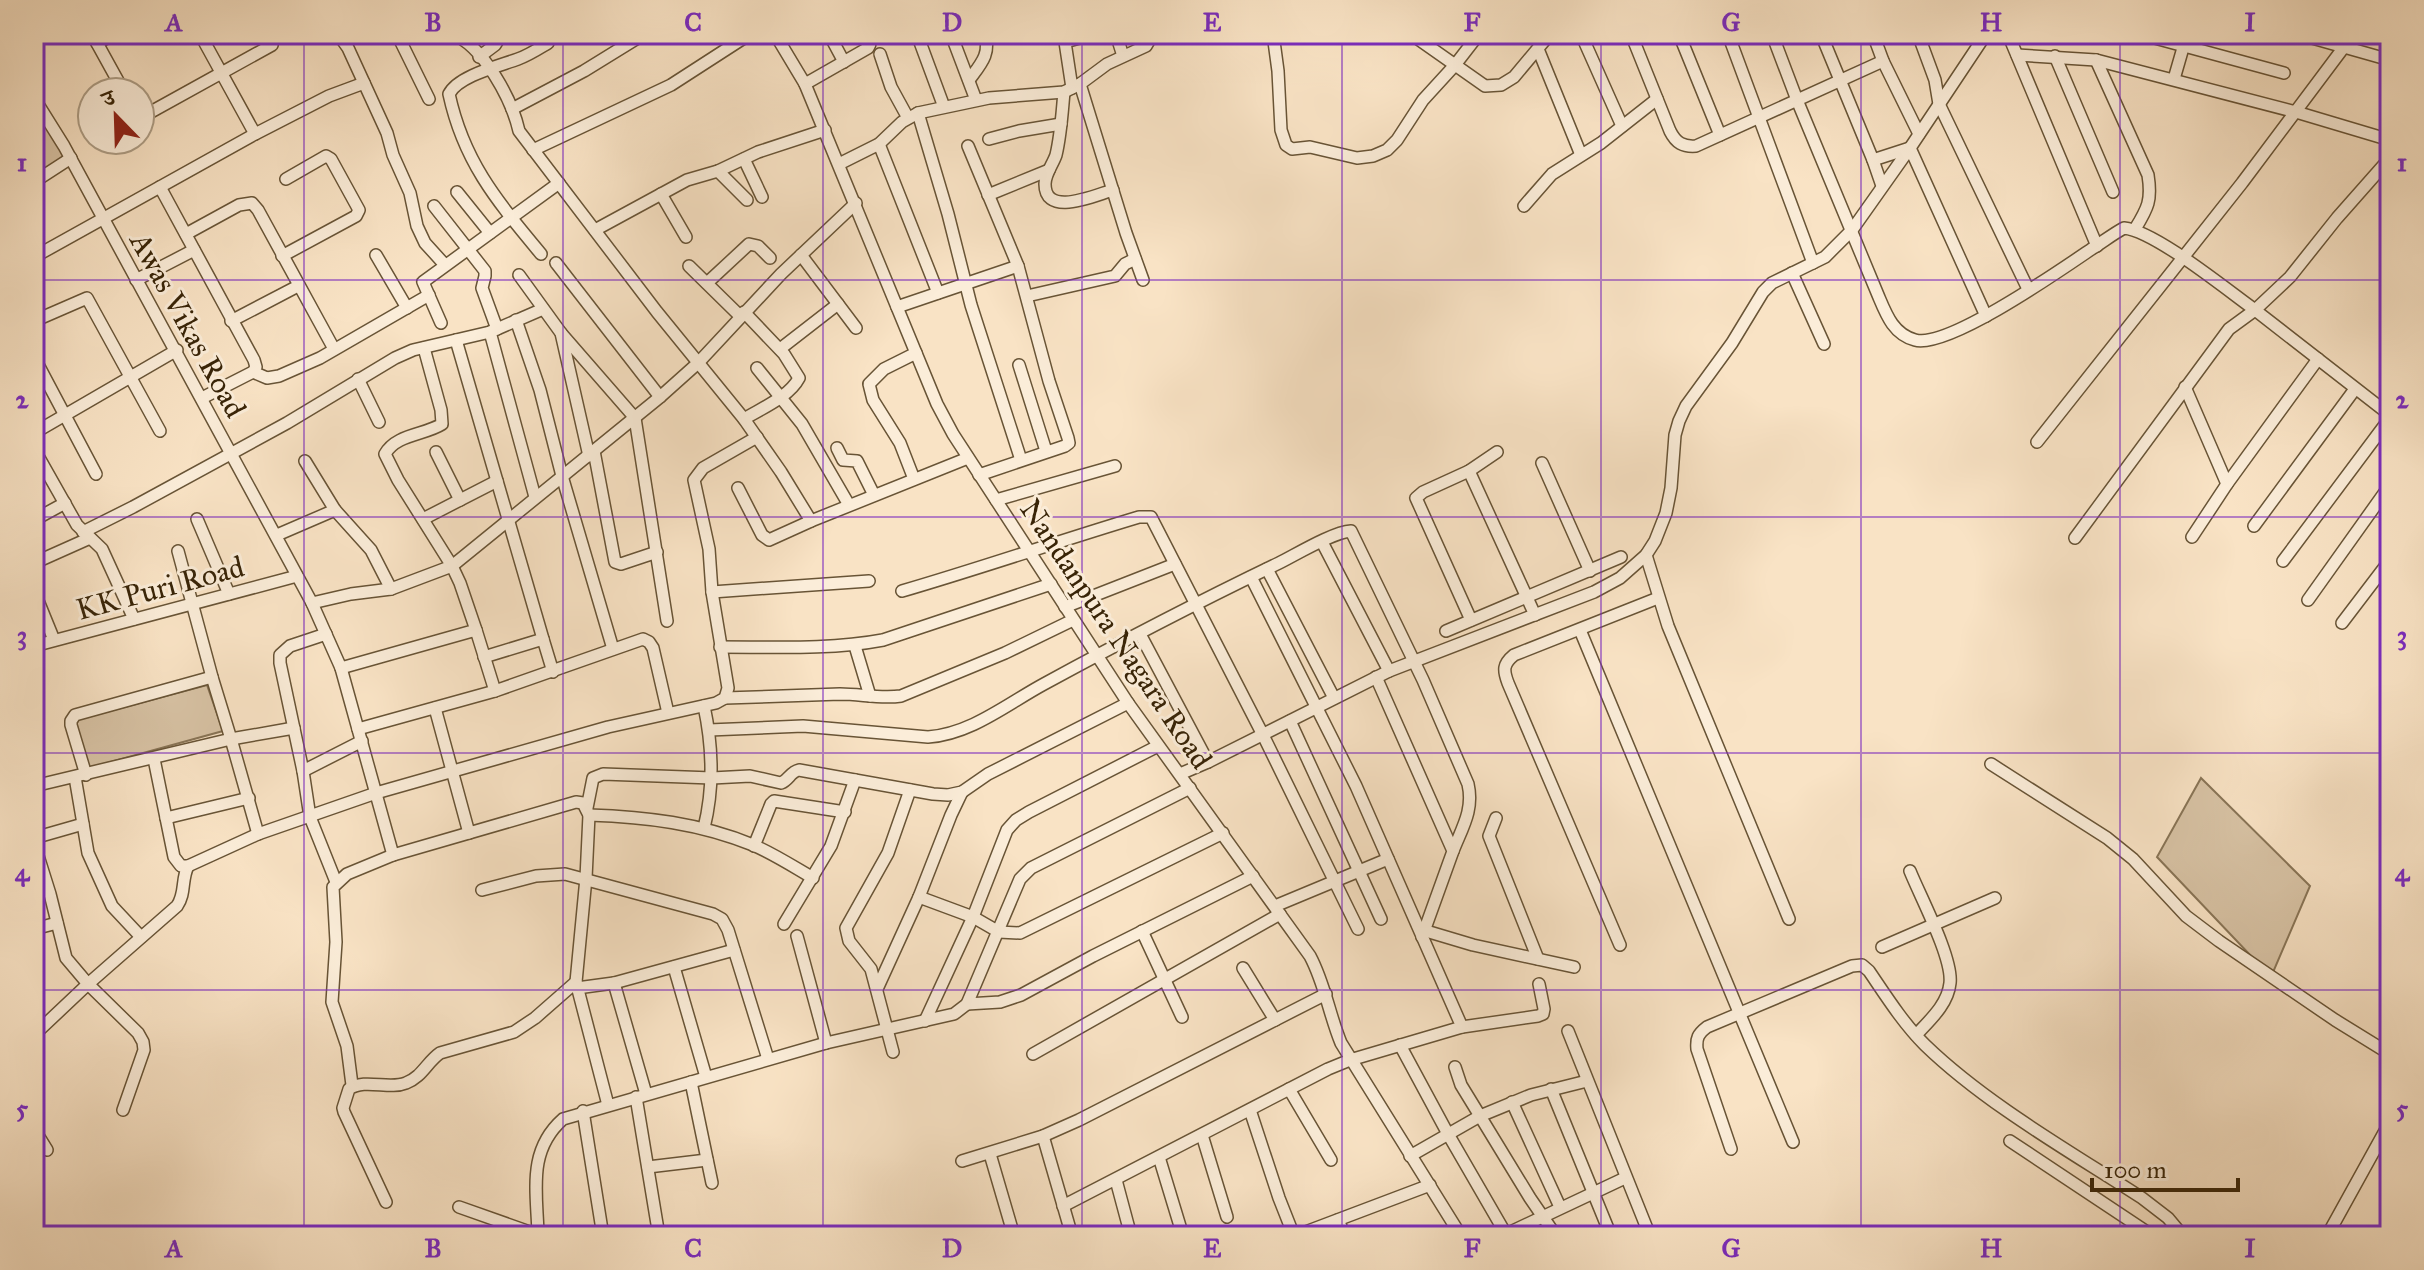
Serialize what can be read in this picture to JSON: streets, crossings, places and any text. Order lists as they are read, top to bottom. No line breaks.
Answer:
{"streets":{"street":["Awas Vikas Road","KK Puri Road","Nandanpura Nagara Road"]},"crossings":[["Awas Vikas Road","KK Puri Road"]],"scale_bar":"100 m","north":"top left","grid":{"columns":["A","B","C","D","E","F","G","H","I"],"rows":["1","2","3","4","5"]}}
